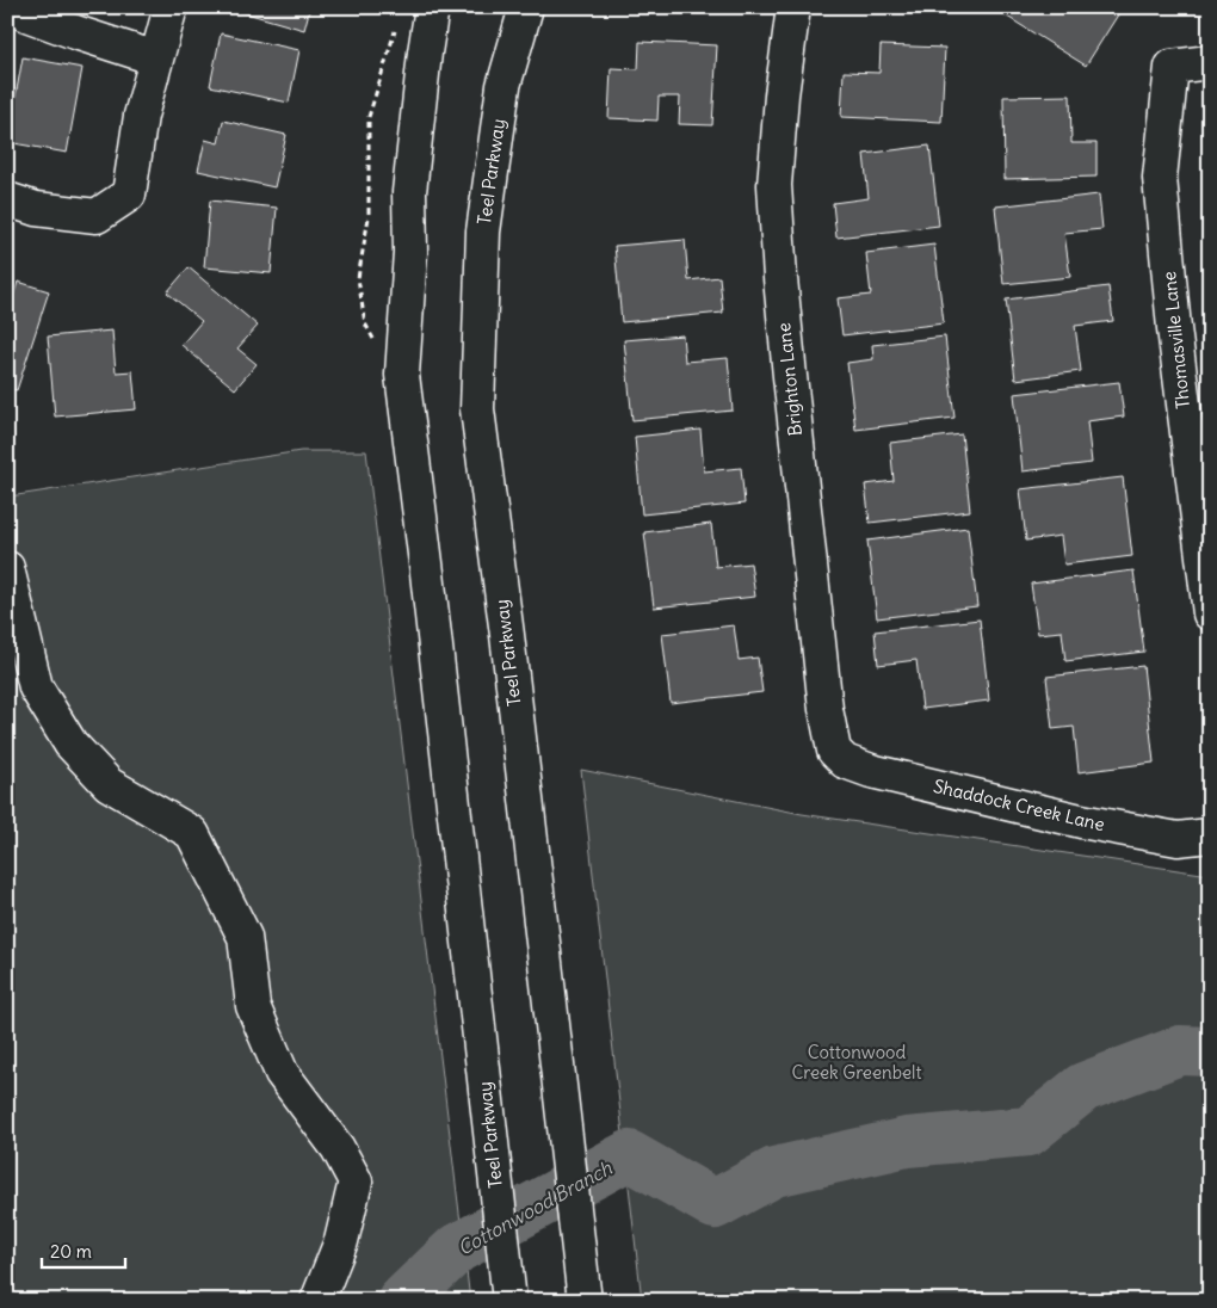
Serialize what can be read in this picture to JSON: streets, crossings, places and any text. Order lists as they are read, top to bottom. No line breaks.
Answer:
{"streets":{"main road":["Teel Parkway","Thomasville Lane","Brighton Lane","Shaddock Creek Lane"]},"crossings":[["Brighton Lane","Shaddock Creek Lane"]],"water":["Cottonwood Branch"],"parks":["Cottonwood Creek Greenbelt"],"scale_bar":"20 m"}
